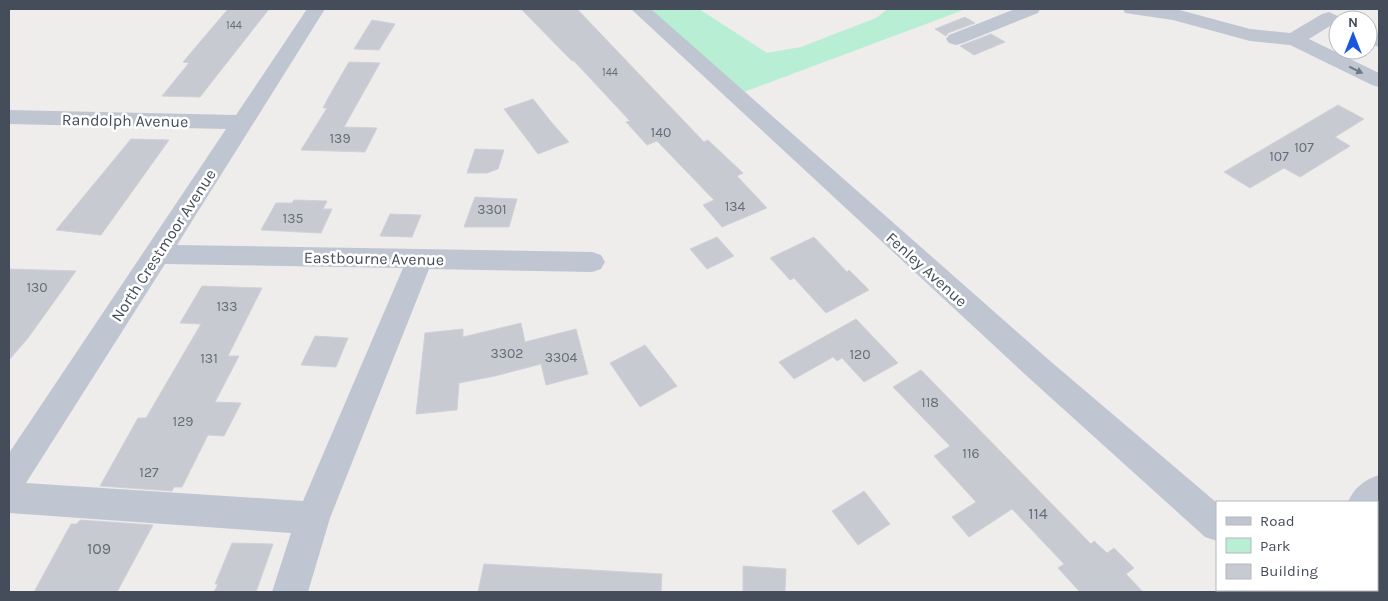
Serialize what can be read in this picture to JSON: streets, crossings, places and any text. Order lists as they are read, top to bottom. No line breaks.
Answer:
{"streets":{"street":["Randolph Avenue","North Crestmoor Avenue","Eastbourne Avenue","Fenley Avenue"]},"crossings":[["Randolph Avenue","North Crestmoor Avenue"],["North Crestmoor Avenue","Eastbourne Avenue"]],"house_numbers":["144","144","140","139","107","107","134","3301","135","130","133","3302","120","3304","131","118","129","116","127","114","109"],"legend":["Road","Park","Building"],"north":"top"}
